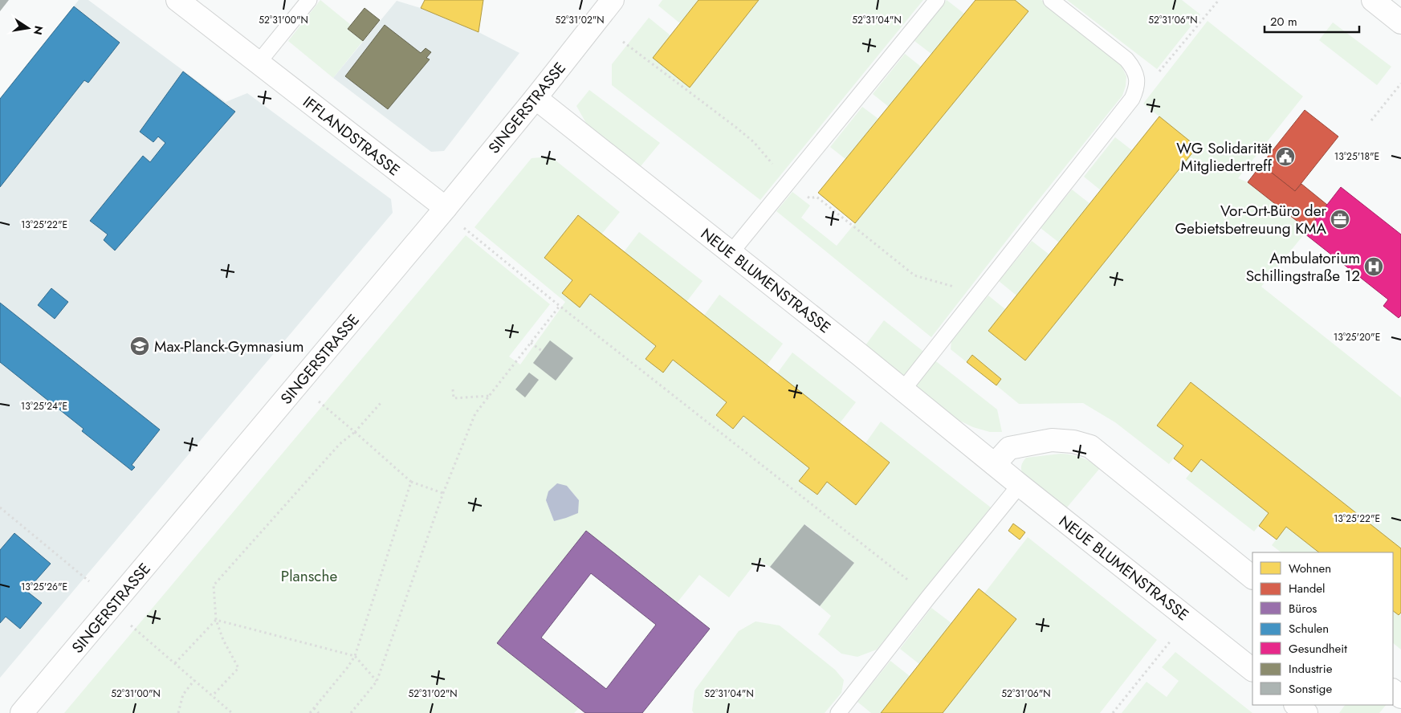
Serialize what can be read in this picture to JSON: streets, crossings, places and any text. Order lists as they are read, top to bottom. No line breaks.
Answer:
{"streets":{"street":["SINGERSTRASSE","IFFLANDSTRASSE","NEUE BLUMENSTRASSE"]},"crossings":[["SINGERSTRASSE","IFFLANDSTRASSE"],["SINGERSTRASSE","NEUE BLUMENSTRASSE"]],"parks":["Plansche"],"places":{"public building":["WG Solidarität Mitgliedertreff"],"office":["Vor-Ort-Büro der Gebietsbetreuung KMA"],"hospital":["Ambulatorium Schillingstraße 12"],"school or university":["Max-Planck-Gymnasium"]},"legend":["Wohnen","Handel","Büros","Schulen","Gesundheit","Industrie","Sonstige"],"scale_bar":"20 m","north":"right","coordinates":["52°31'00\"N","52°31'02\"N","52°31'04\"N","52°31'06\"N","13°25'18\"E","13°25'22\"E","13°25'20\"E","13°25'24\"E","13°25'26\"E"]}
